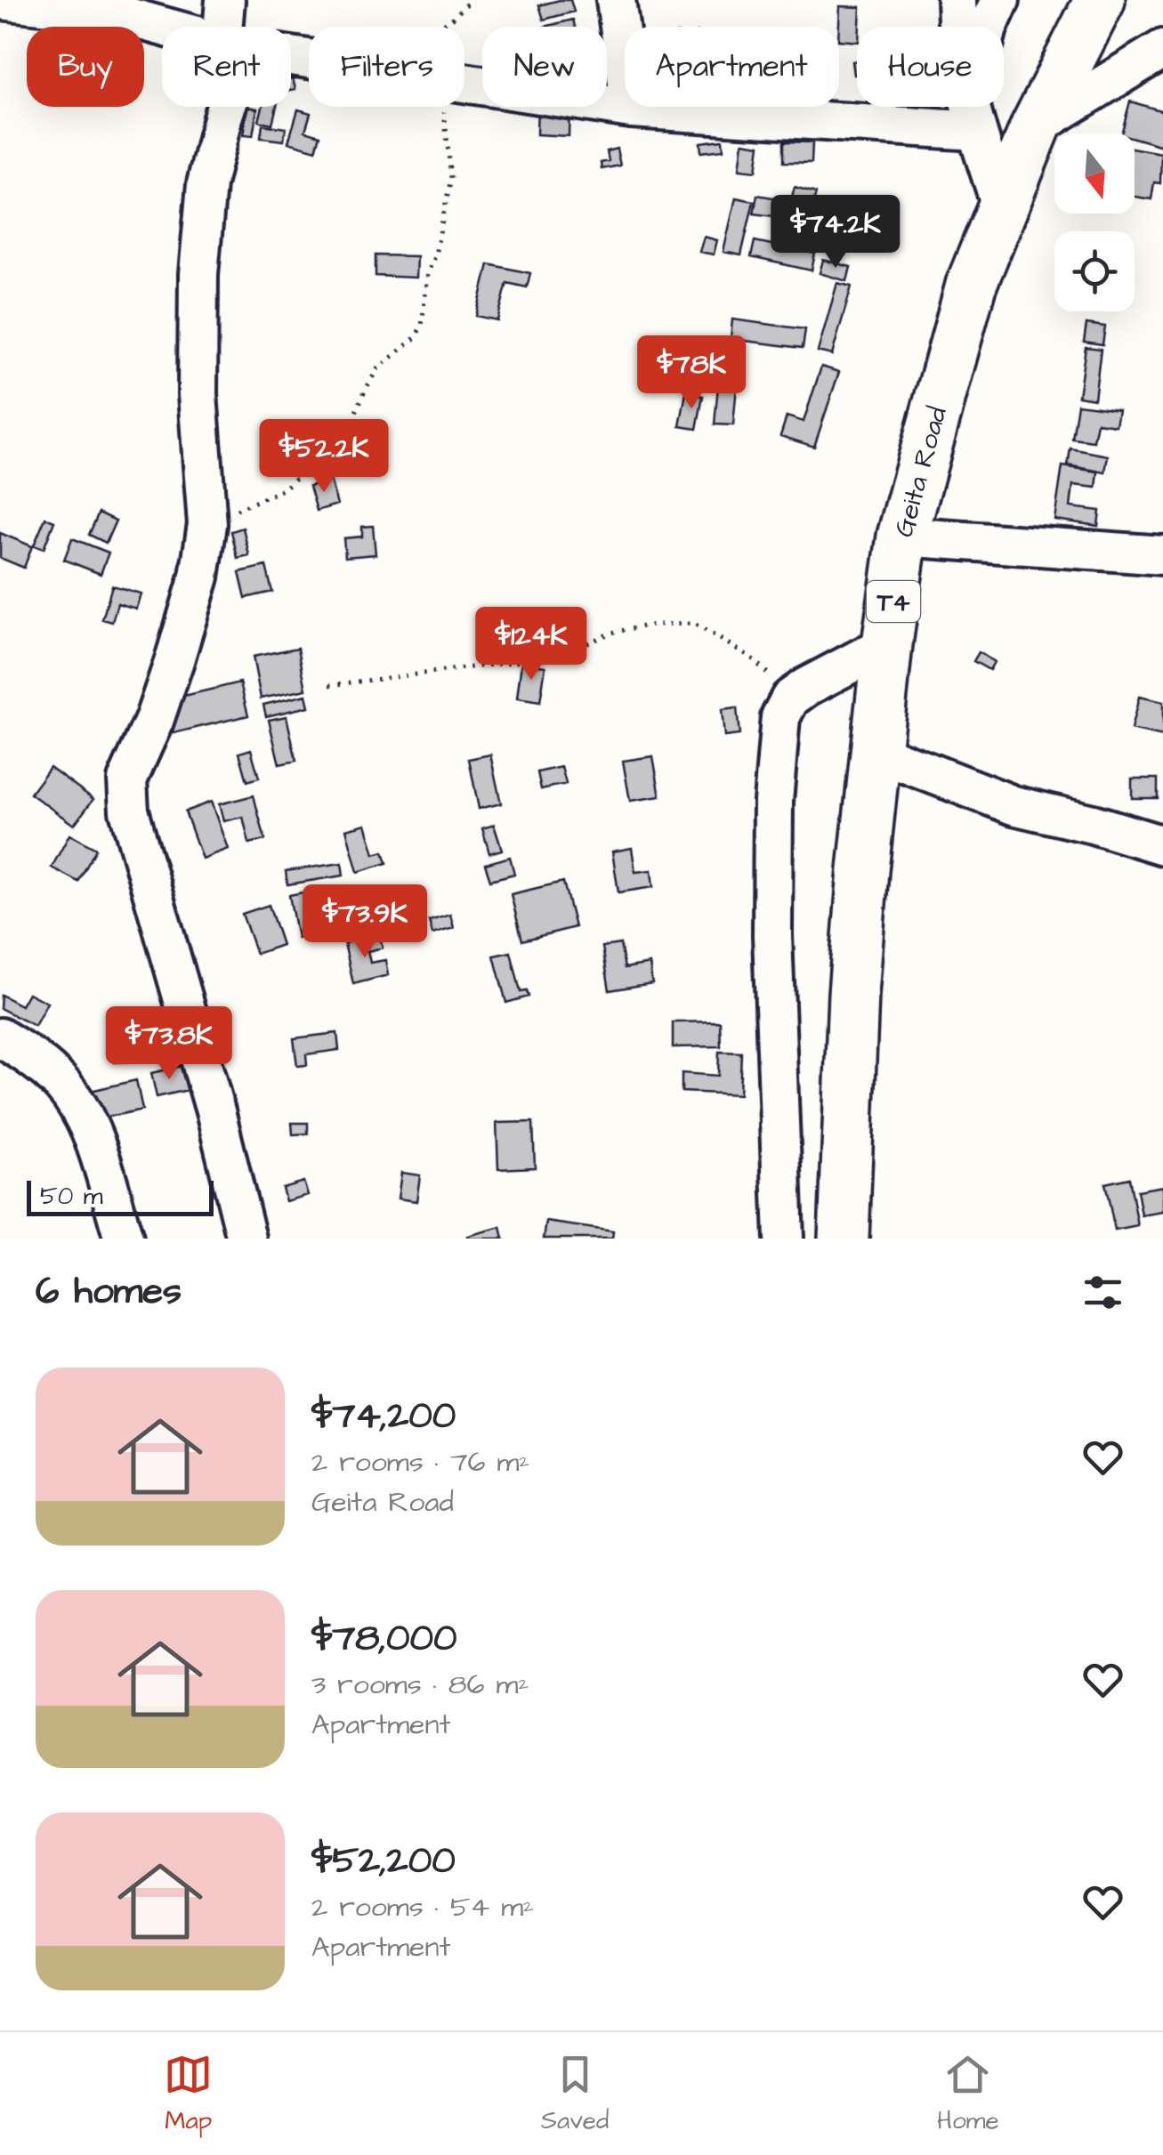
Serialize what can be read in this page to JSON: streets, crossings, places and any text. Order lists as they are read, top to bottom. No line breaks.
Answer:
{"streets":{"highway":["Geita Road","T4"]},"scale_bar":"50 m","north":"bottom","page":{"chip":["Buy","Rent","Filters","New","Apartment","House"],"price":["$74.2K","$78K","$52.2K","$124K","$73.9K","$73.8K"],"scale":"50 m","heading":"6 homes","list":[{"name":"$74,200","note":"2 rooms · 76 m² · Geita Road"},{"name":"$78,000","note":"3 rooms · 86 m² · Apartment"},{"name":"$52,200","note":"2 rooms · 54 m² · Apartment"}],"tabs":["Map","Saved","Home"]}}
